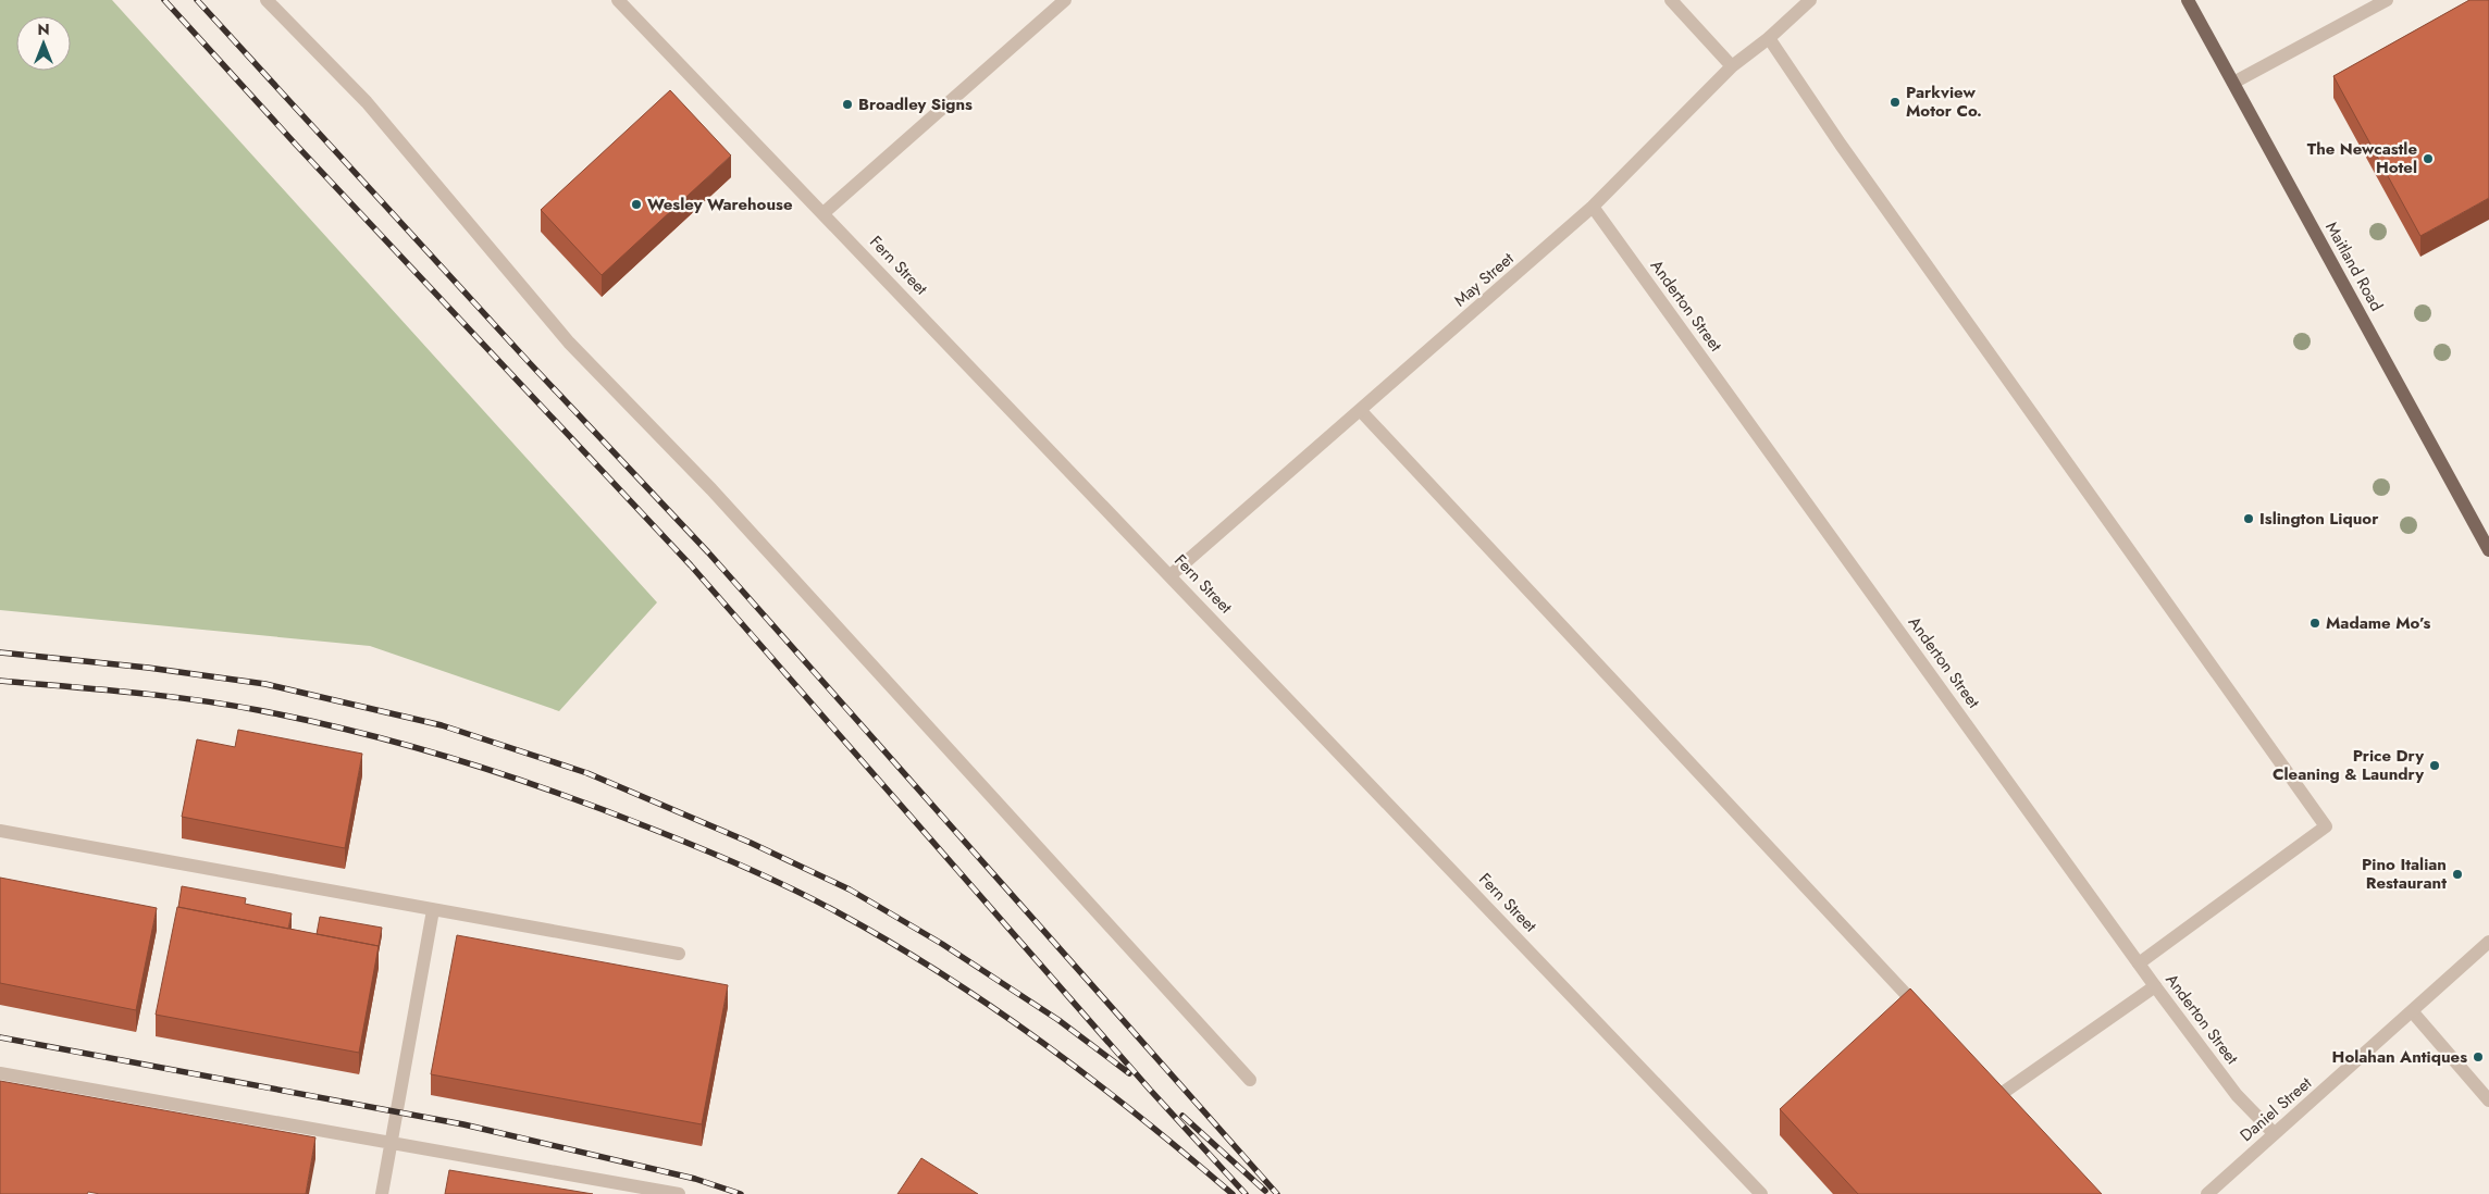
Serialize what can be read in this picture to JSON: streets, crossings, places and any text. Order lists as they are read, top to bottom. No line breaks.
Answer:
{"streets":{"main road":["Maitland Road"],"street":["Fern Street","May Street","Anderton Street","Daniel Street"]},"crossings":[["Fern Street","May Street"],["May Street","Anderton Street"],["Anderton Street","Daniel Street"]],"places":["Parkview Motor Co.","Broadley Signs","The Newcastle Hotel","Wesley Warehouse","Islington Liquor","Madame Mo’s","Price Dry Cleaning & Laundry","Pino Italian Restaurant","Holahan Antiques"],"north":"top"}
